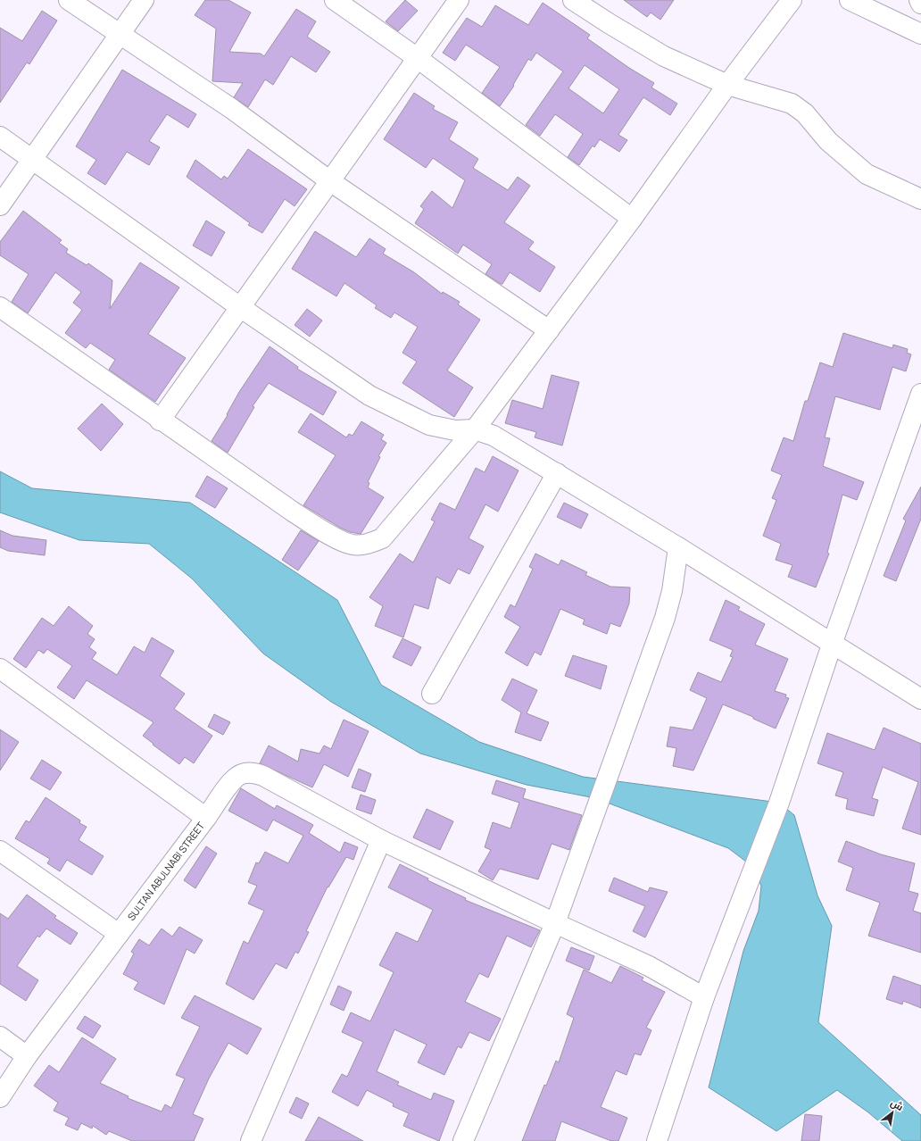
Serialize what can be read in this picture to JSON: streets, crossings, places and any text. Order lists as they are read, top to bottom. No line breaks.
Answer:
{"streets":{"street":["SULTAN ABULNABI STREET"]},"north":"top right"}
